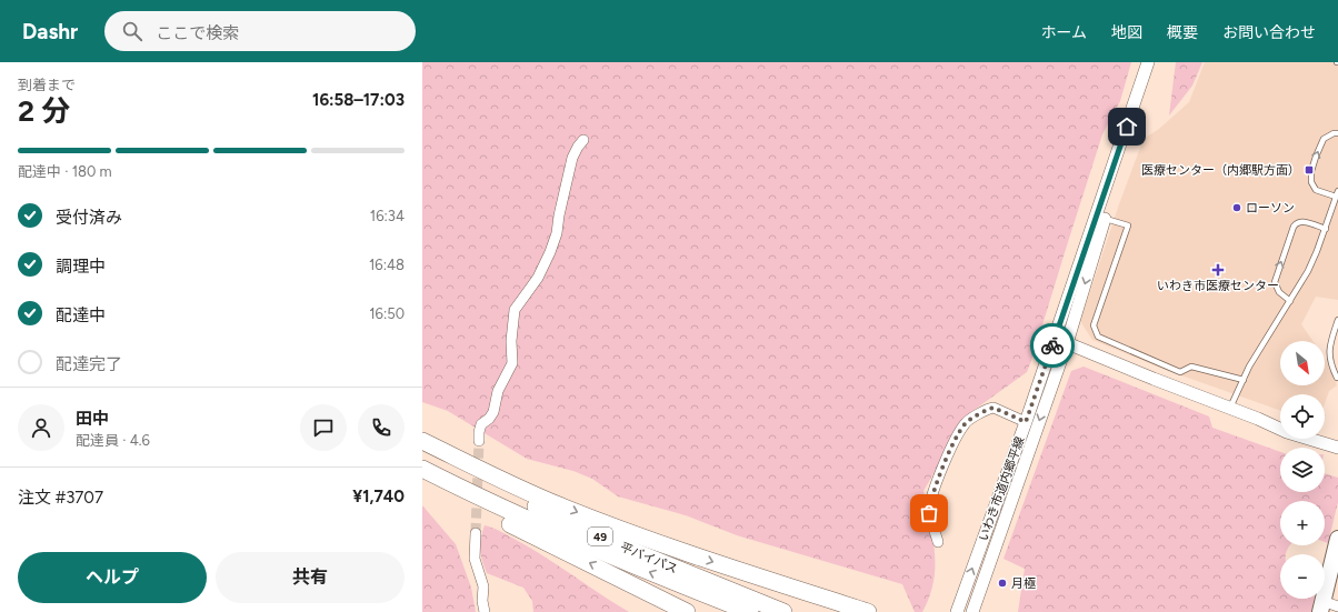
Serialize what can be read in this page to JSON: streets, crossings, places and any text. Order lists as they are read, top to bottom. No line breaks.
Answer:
{"streets":{"highway":["49","平バイパス"],"street":["いわき市道内郷平線"]},"places":{"transit":["医療センター（内郷駅方面）"],"other":["ローソン","月極"],"health":["いわき市医療センター"]},"north":"bottom right","page":{"header":"Dashr","search":"ここで検索","nav":["ホーム","地図","概要","お問い合わせ"],"heading":["2 分","到着まで","16:58–17:03"],"panel":["田中","配達員 · 4.6","注文 #3707","¥1,740"],"bar":"配達中 · 180 m","list":[["受付済み","16:34"],["調理中","16:48"],["配達中","16:50"],"配達完了"],"map_buttons":["+","−"],"buttons":["ヘルプ","共有"]}}
